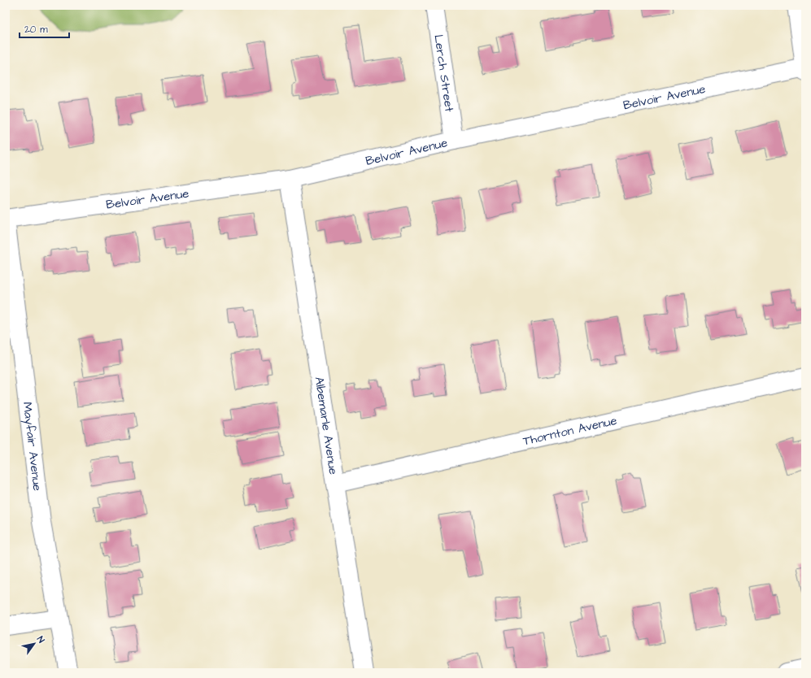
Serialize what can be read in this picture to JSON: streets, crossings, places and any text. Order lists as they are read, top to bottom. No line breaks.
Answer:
{"streets":{"street":["Lerch Street","Belvoir Avenue","Albemarle Avenue","Thornton Avenue","Mayfair Avenue"]},"crossings":[["Lerch Street","Belvoir Avenue"],["Belvoir Avenue","Albemarle Avenue"],["Belvoir Avenue","Mayfair Avenue"],["Albemarle Avenue","Thornton Avenue"]],"scale_bar":"20 m","north":"top right"}
